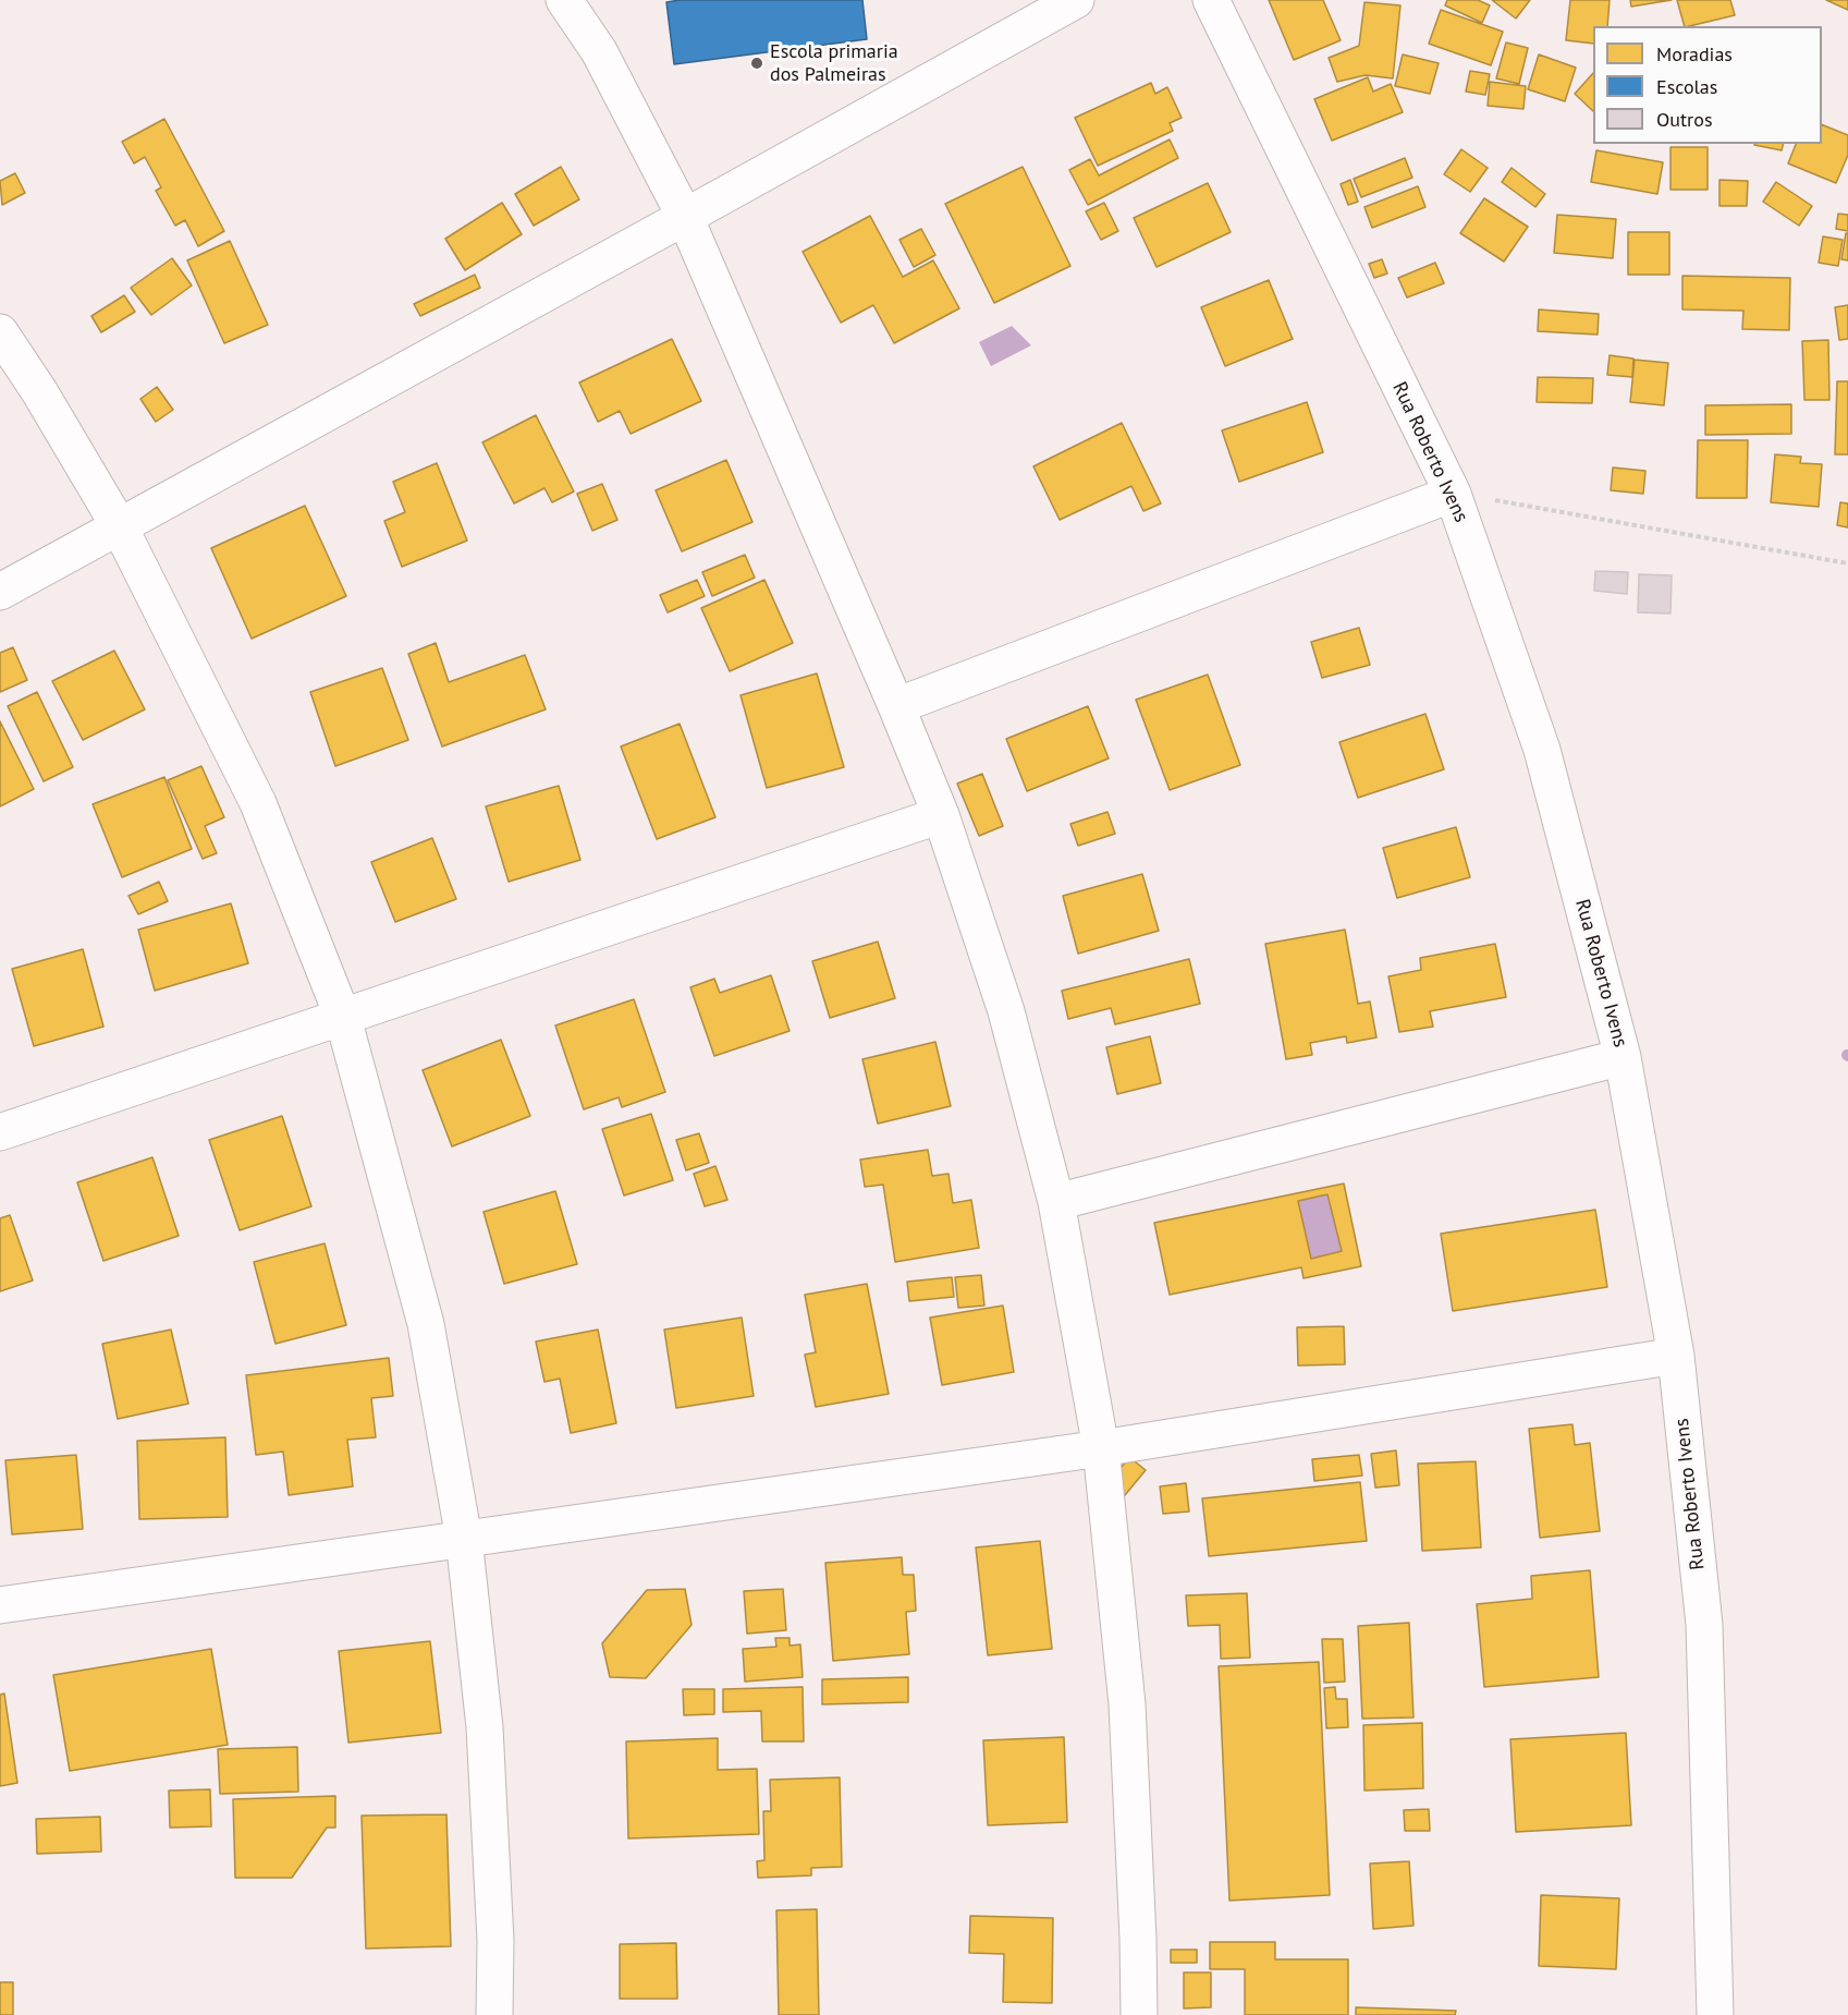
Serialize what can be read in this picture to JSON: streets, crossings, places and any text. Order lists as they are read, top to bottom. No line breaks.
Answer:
{"streets":{"street":["Rua Roberto Ivens"]},"places":["Escola primaria dos Palmeiras"],"legend":["Moradias","Escolas","Outros"]}
